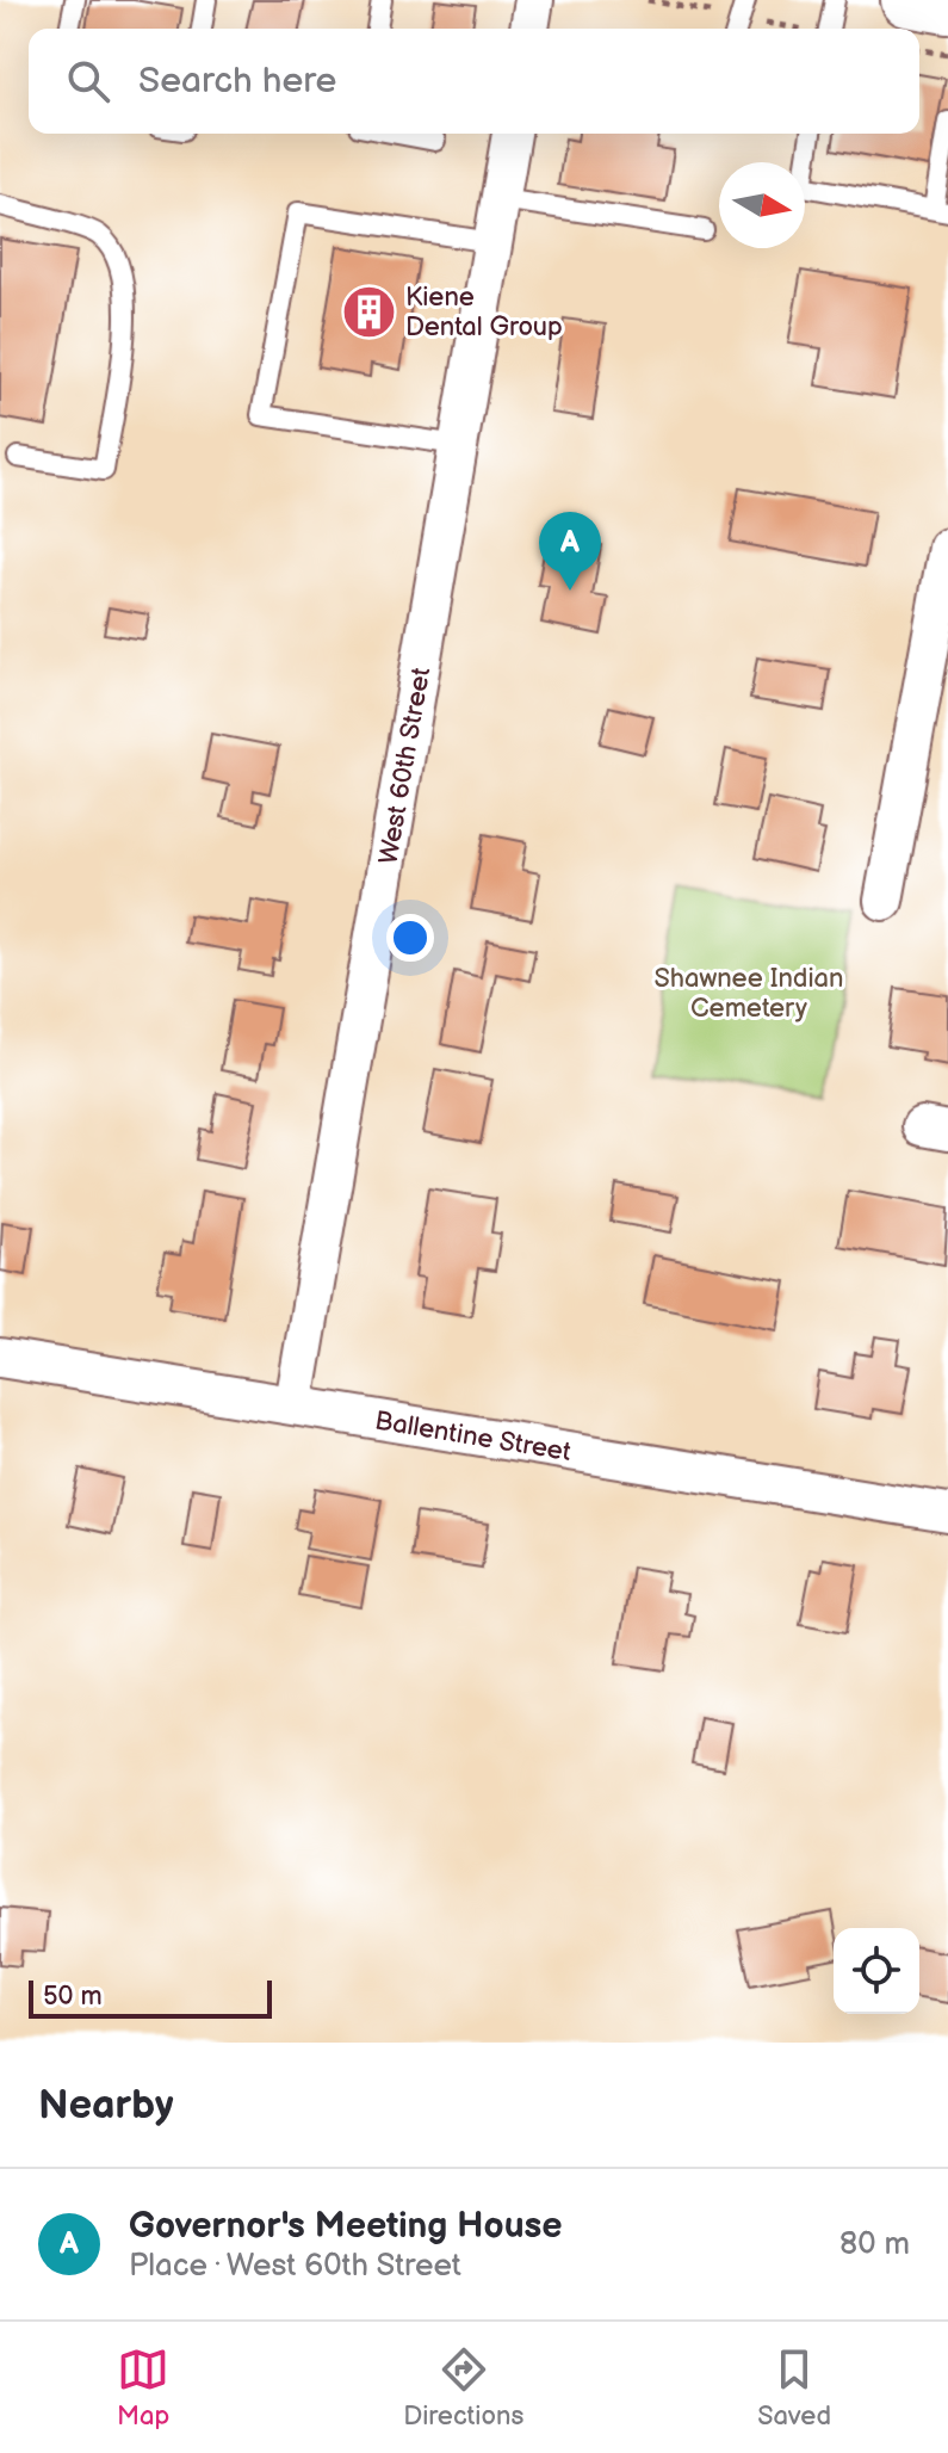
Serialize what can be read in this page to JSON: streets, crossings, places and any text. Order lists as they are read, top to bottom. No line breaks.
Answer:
{"streets":{"street":["West 60th Street","Ballentine Street"]},"crossings":[["West 60th Street","Ballentine Street"]],"parks":["Shawnee Indian Cemetery"],"places":{"building":["Kiene Dental Group"]},"scale_bar":"50 m","north":"right","page":{"search":"Search here","pins":"A","scale":"50 m","heading":"Nearby","list":[{"mark":"A","name":"Governor's Meeting House","note":"Place · West 60th Street","value":"80 m"}],"nav":["Map","Directions","Saved"]}}
